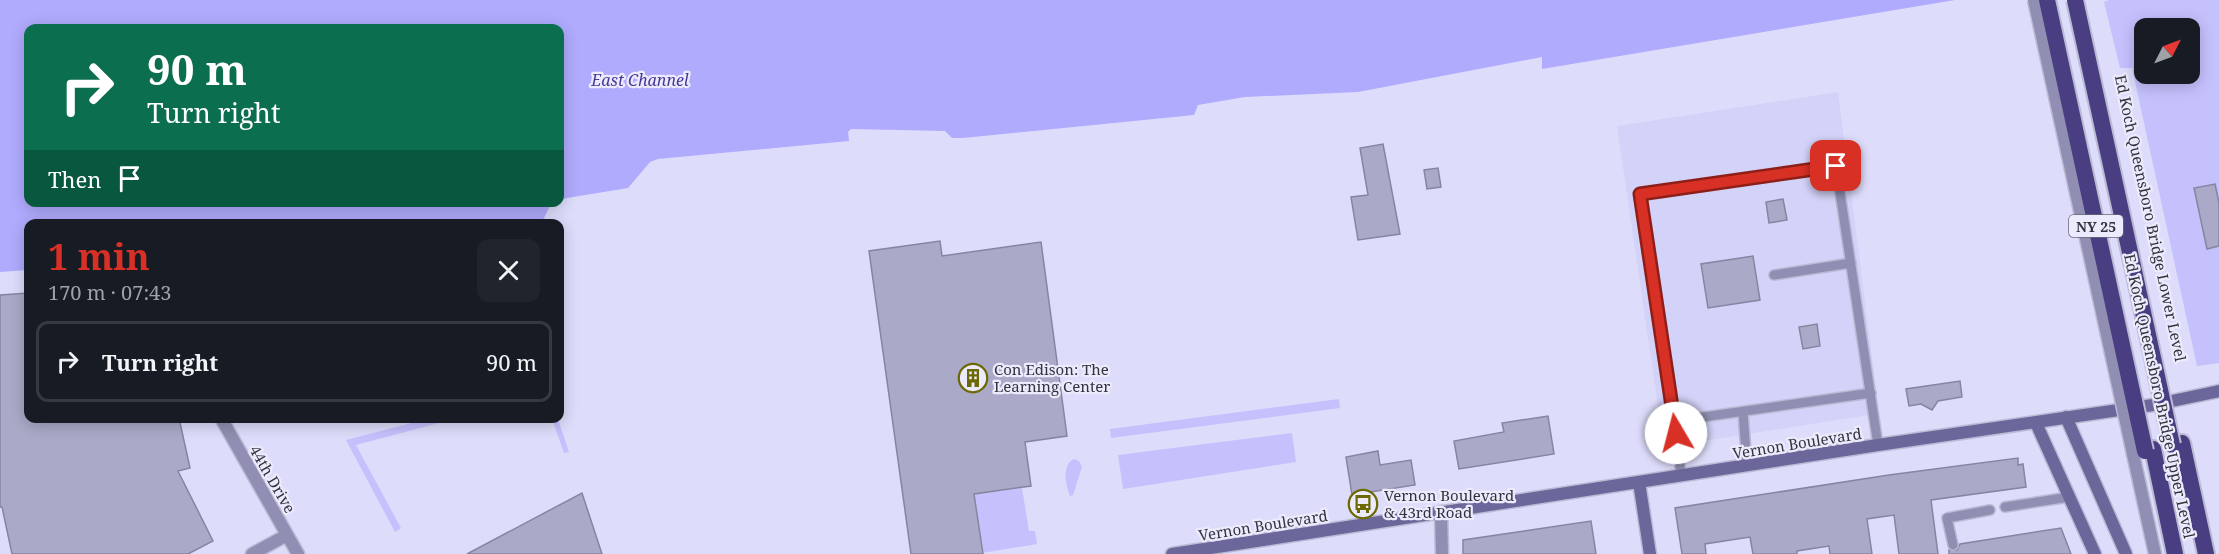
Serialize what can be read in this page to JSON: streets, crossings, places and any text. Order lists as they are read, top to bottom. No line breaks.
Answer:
{"streets":{"highway":["Ed Koch Queensboro Bridge Lower Level","NY 25","Ed Koch Queensboro Bridge Upper Level"],"main road":["Vernon Boulevard"],"street":["44th Drive"]},"crossings":[["Ed Koch Queensboro Bridge Lower Level","NY 25"],["Ed Koch Queensboro Bridge Lower Level","Ed Koch Queensboro Bridge Upper Level"],["NY 25","Ed Koch Queensboro Bridge Upper Level"]],"water":["East Channel"],"places":{"building":["Con Edison: The Learning Center"],"bus stop":["Vernon Boulevard & 43rd Road"]},"north":"top right","page":{"turn":["90 m","Turn right"],"then":"Then","heading":["1 min","170 m · 07:43"],"list":[{"name":"Turn right","value":"90 m"}]}}
